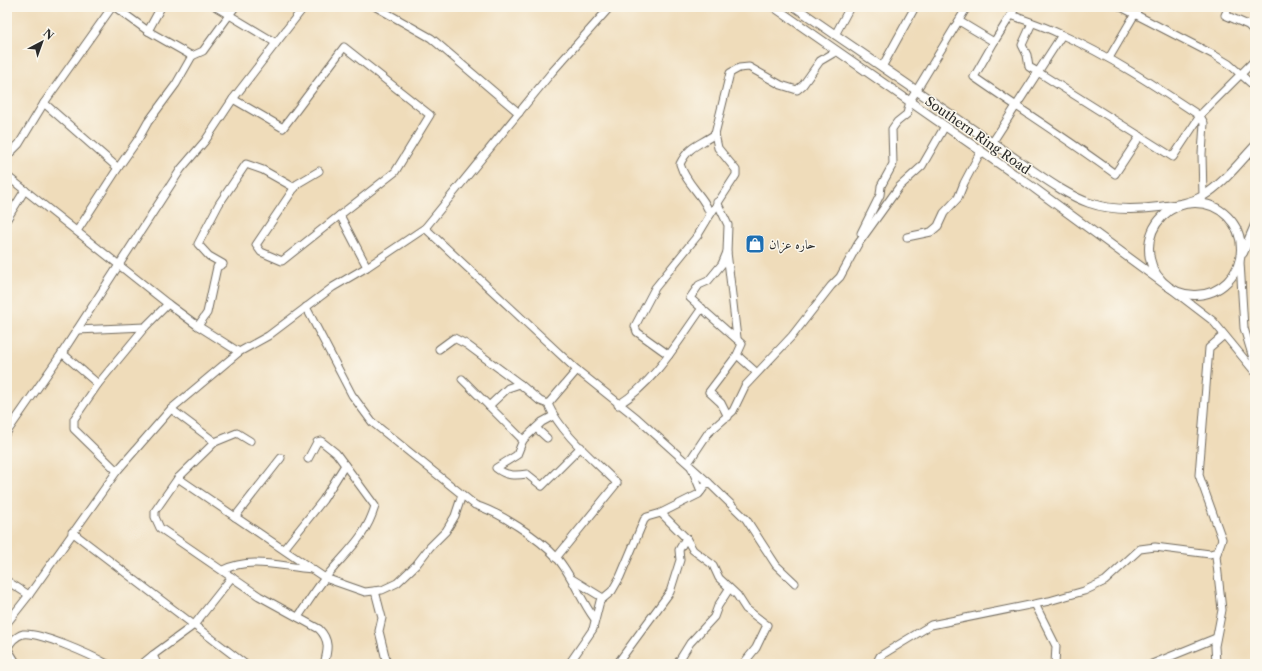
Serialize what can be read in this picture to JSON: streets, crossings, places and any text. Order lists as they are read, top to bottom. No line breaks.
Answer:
{"streets":{"main road":["Southern Ring Road"]},"places":{"shop":["حاره عزان"]},"north":"top right"}
